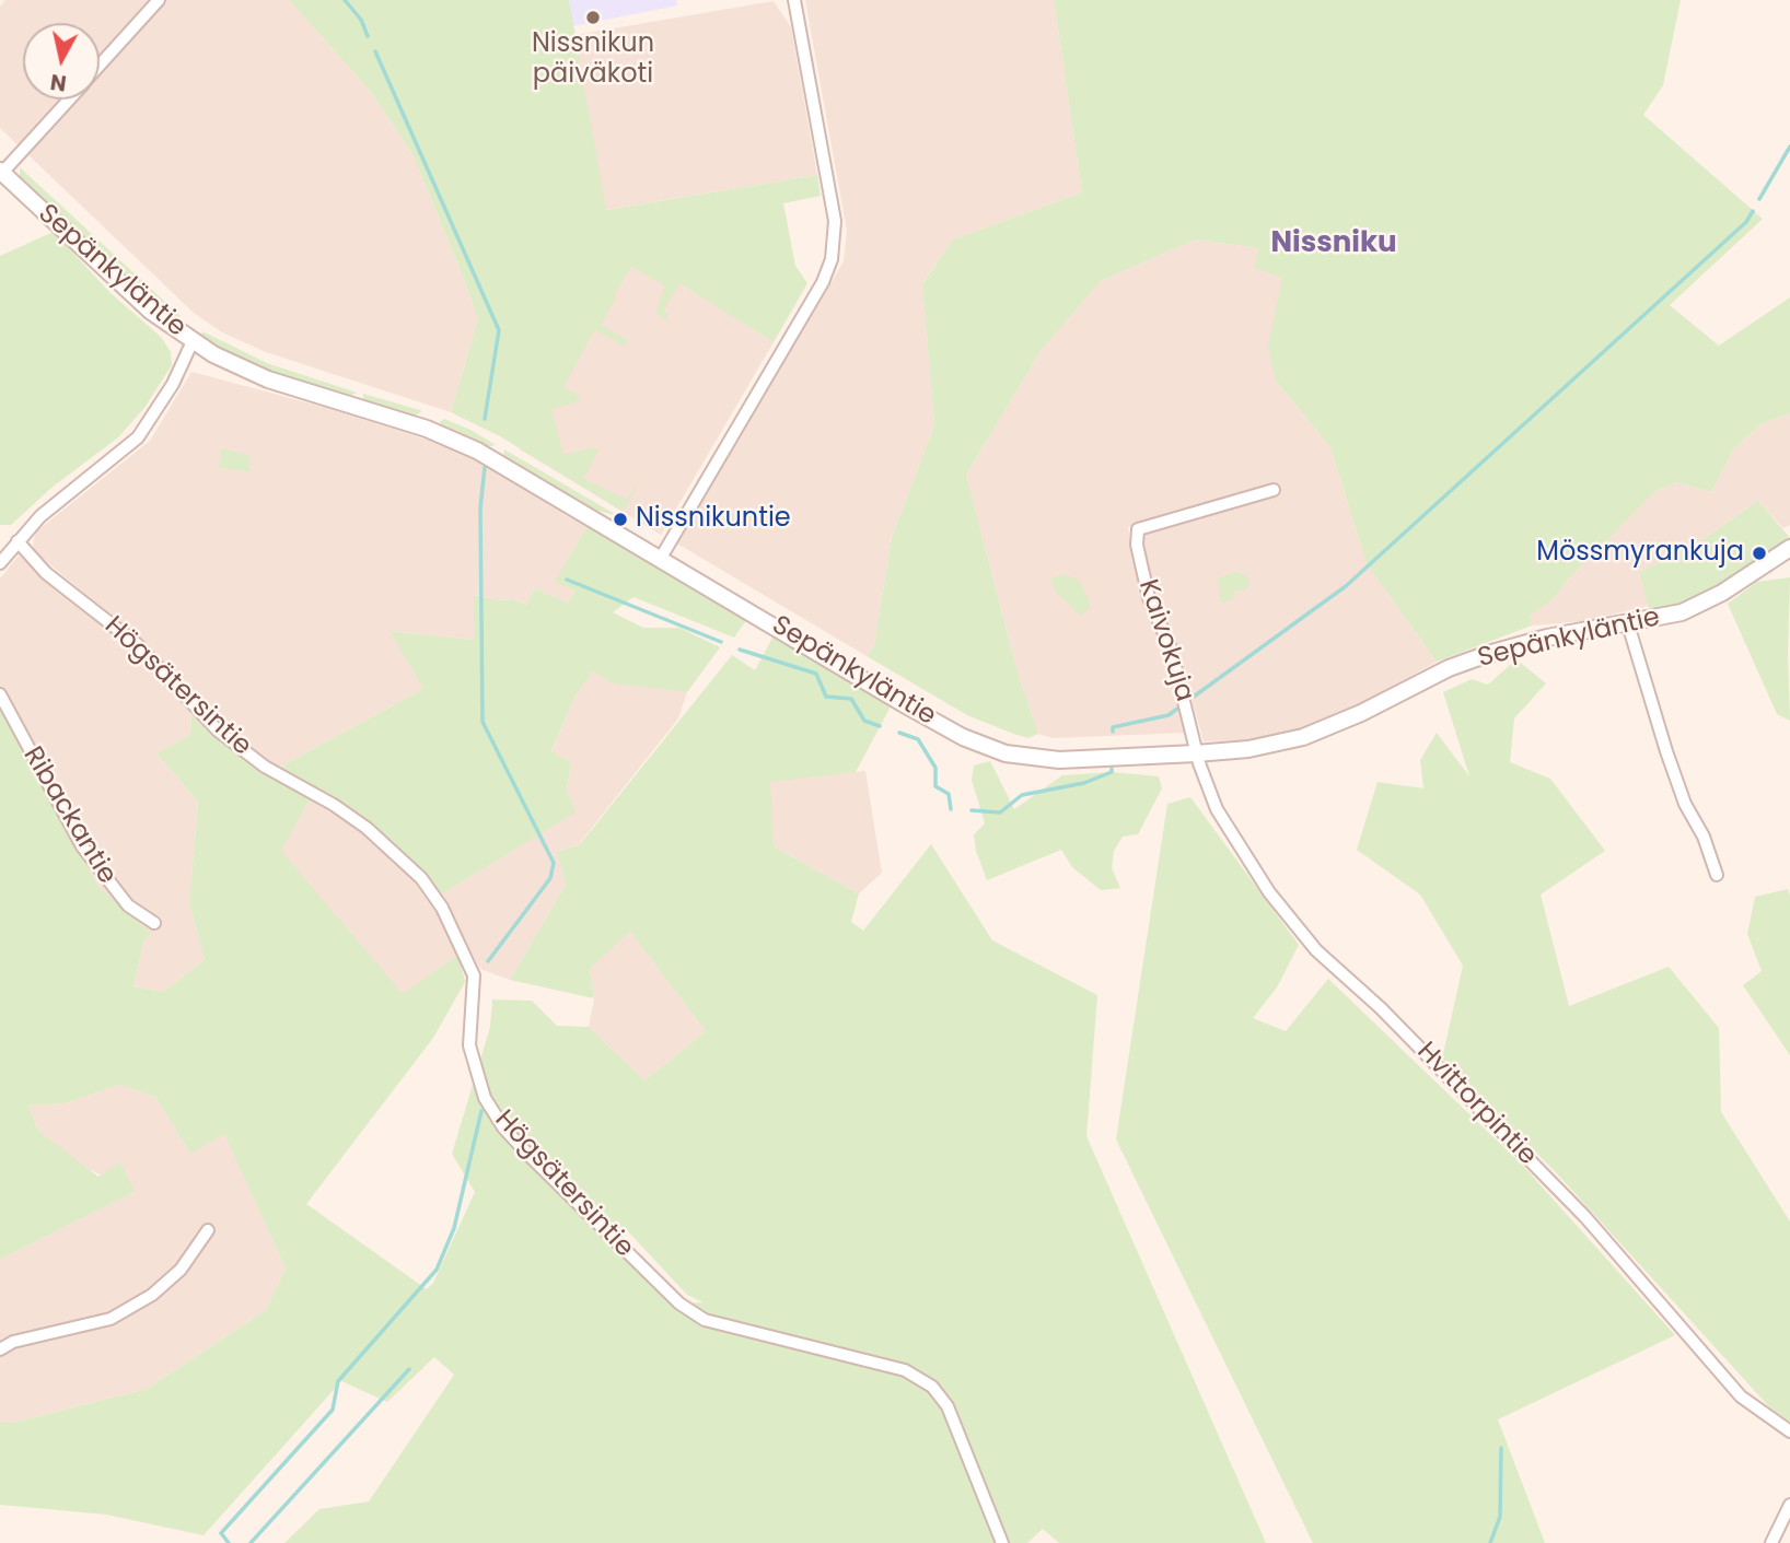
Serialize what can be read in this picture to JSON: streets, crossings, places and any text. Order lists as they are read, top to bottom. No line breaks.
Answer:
{"streets":{"street":["Sepänkyläntie","Kaivokuja","Högsätersintie","Ribackantie","Hvittorpintie"]},"crossings":[["Sepänkyläntie","Kaivokuja"],["Sepänkyläntie","Hvittorpintie"],["Kaivokuja","Hvittorpintie"]],"districts":["Nissniku"],"places":["Nissnikun päiväkoti","Nissnikuntie","Mössmyrankuja"],"north":"bottom"}
